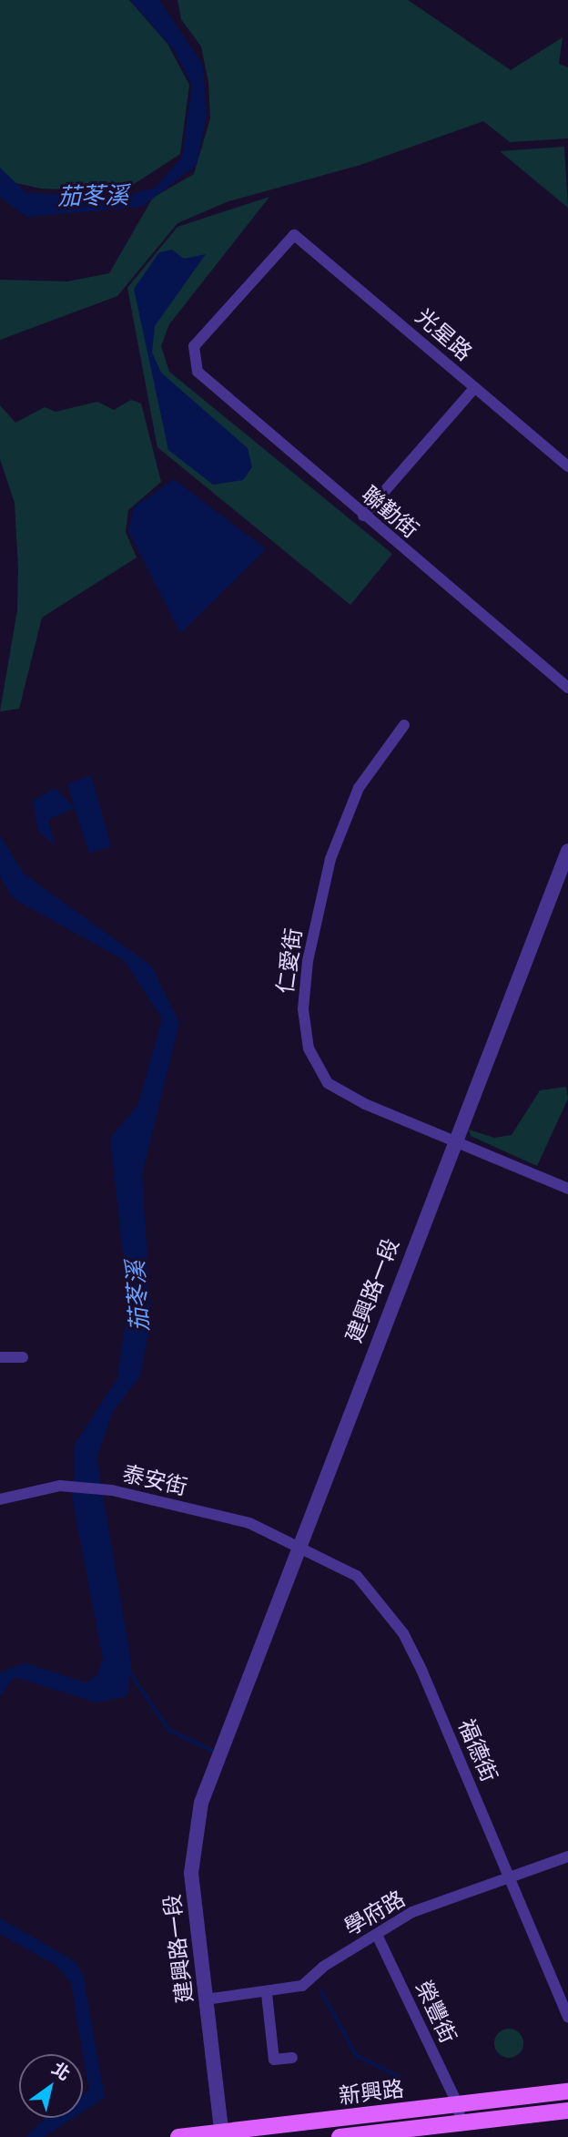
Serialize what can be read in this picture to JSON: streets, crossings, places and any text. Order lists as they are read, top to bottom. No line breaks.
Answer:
{"streets":{"main road":["新興路"],"street":["光星路","聯勤街","仁愛街","建興路一段","泰安街","福德街","學府路","榮豐街"]},"crossings":[["光星路","聯勤街"],["仁愛街","建興路一段"],["建興路一段","泰安街"],["建興路一段","福德街"],["建興路一段","學府路"],["建興路一段","新興路"],["泰安街","福德街"],["福德街","學府路"],["學府路","榮豐街"],["榮豐街","新興路"]],"water":["茄苳溪"],"north":"top right"}
